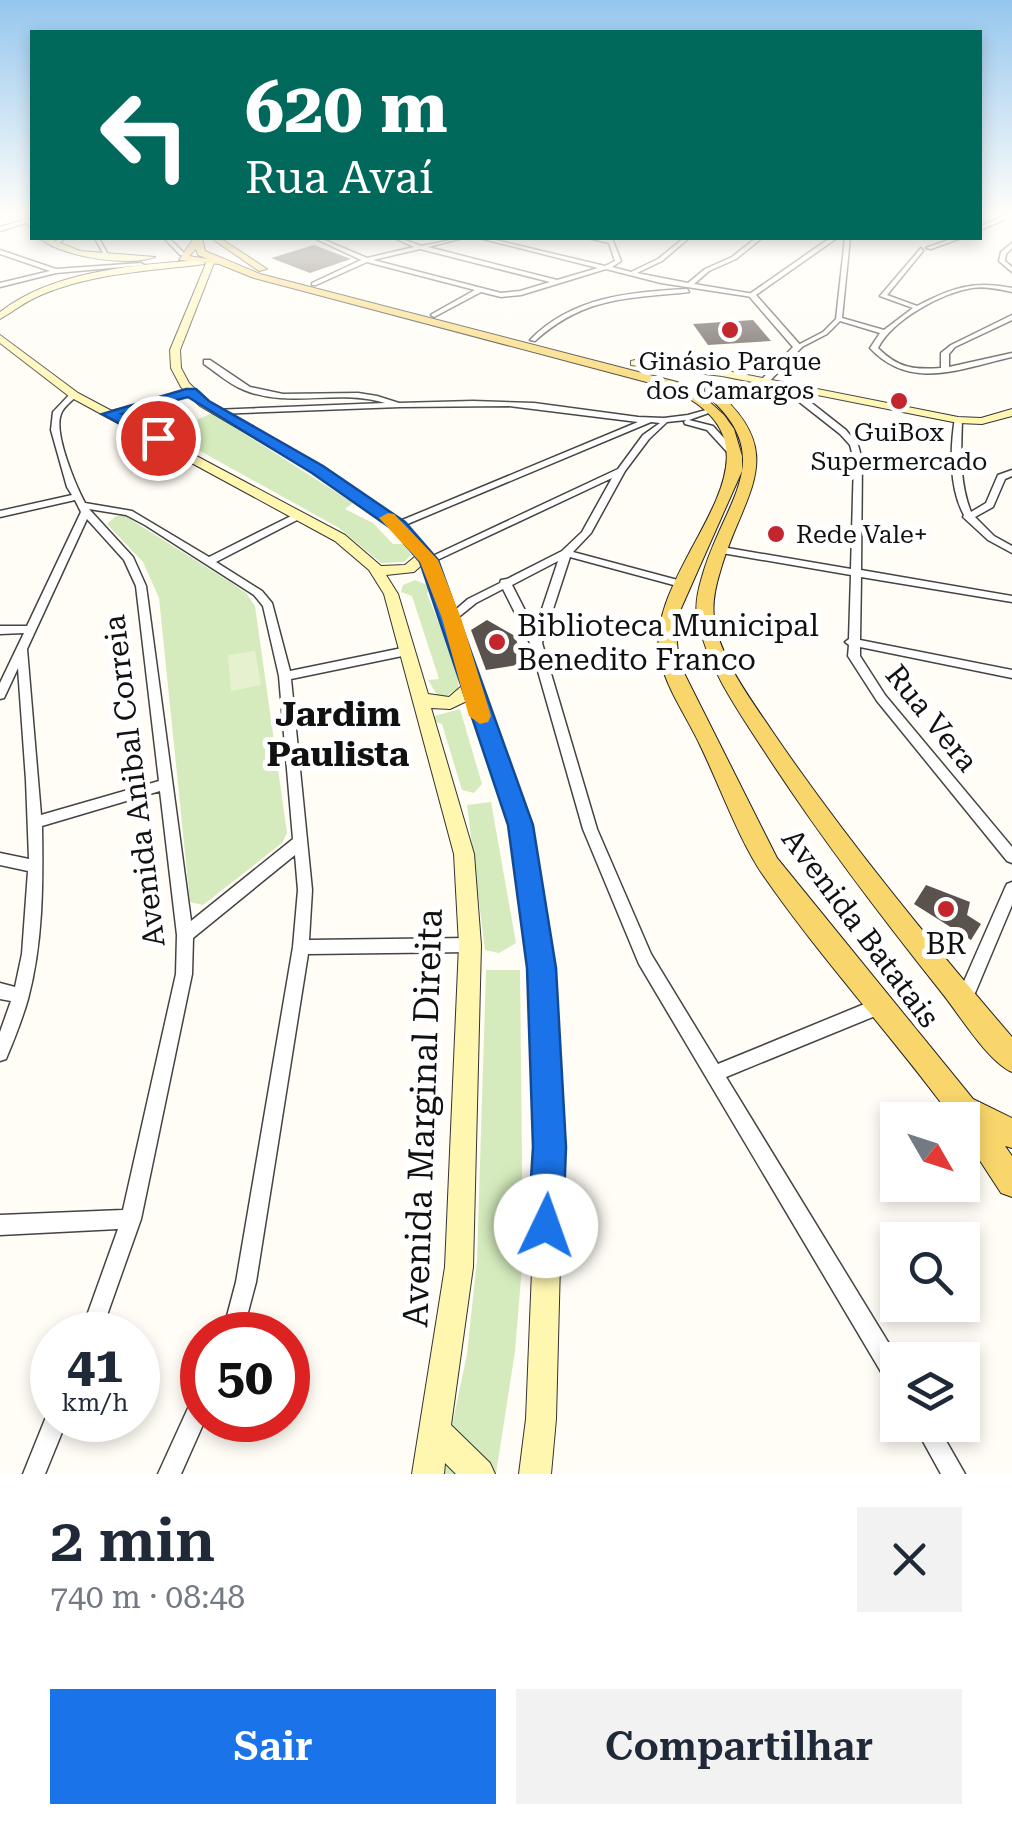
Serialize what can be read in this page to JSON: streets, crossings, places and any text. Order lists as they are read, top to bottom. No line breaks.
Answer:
{"streets":{"main road":["Avenida Batatais","Avenida Marginal Direita"],"street":["Rua Vera","Avenida Anibal Correia"]},"districts":["Jardim Paulista"],"places":["Ginásio Parque dos Camargos","GuiBox Supermercado","Rede Vale+","Biblioteca Municipal Benedito Franco","BR"],"north":"bottom right","page":{"turn":["620 m","Rua Avaí"],"speed":"41 km/h","limit":"50","heading":["2 min","740 m · 08:48"],"buttons":["Sair","Compartilhar"]}}
